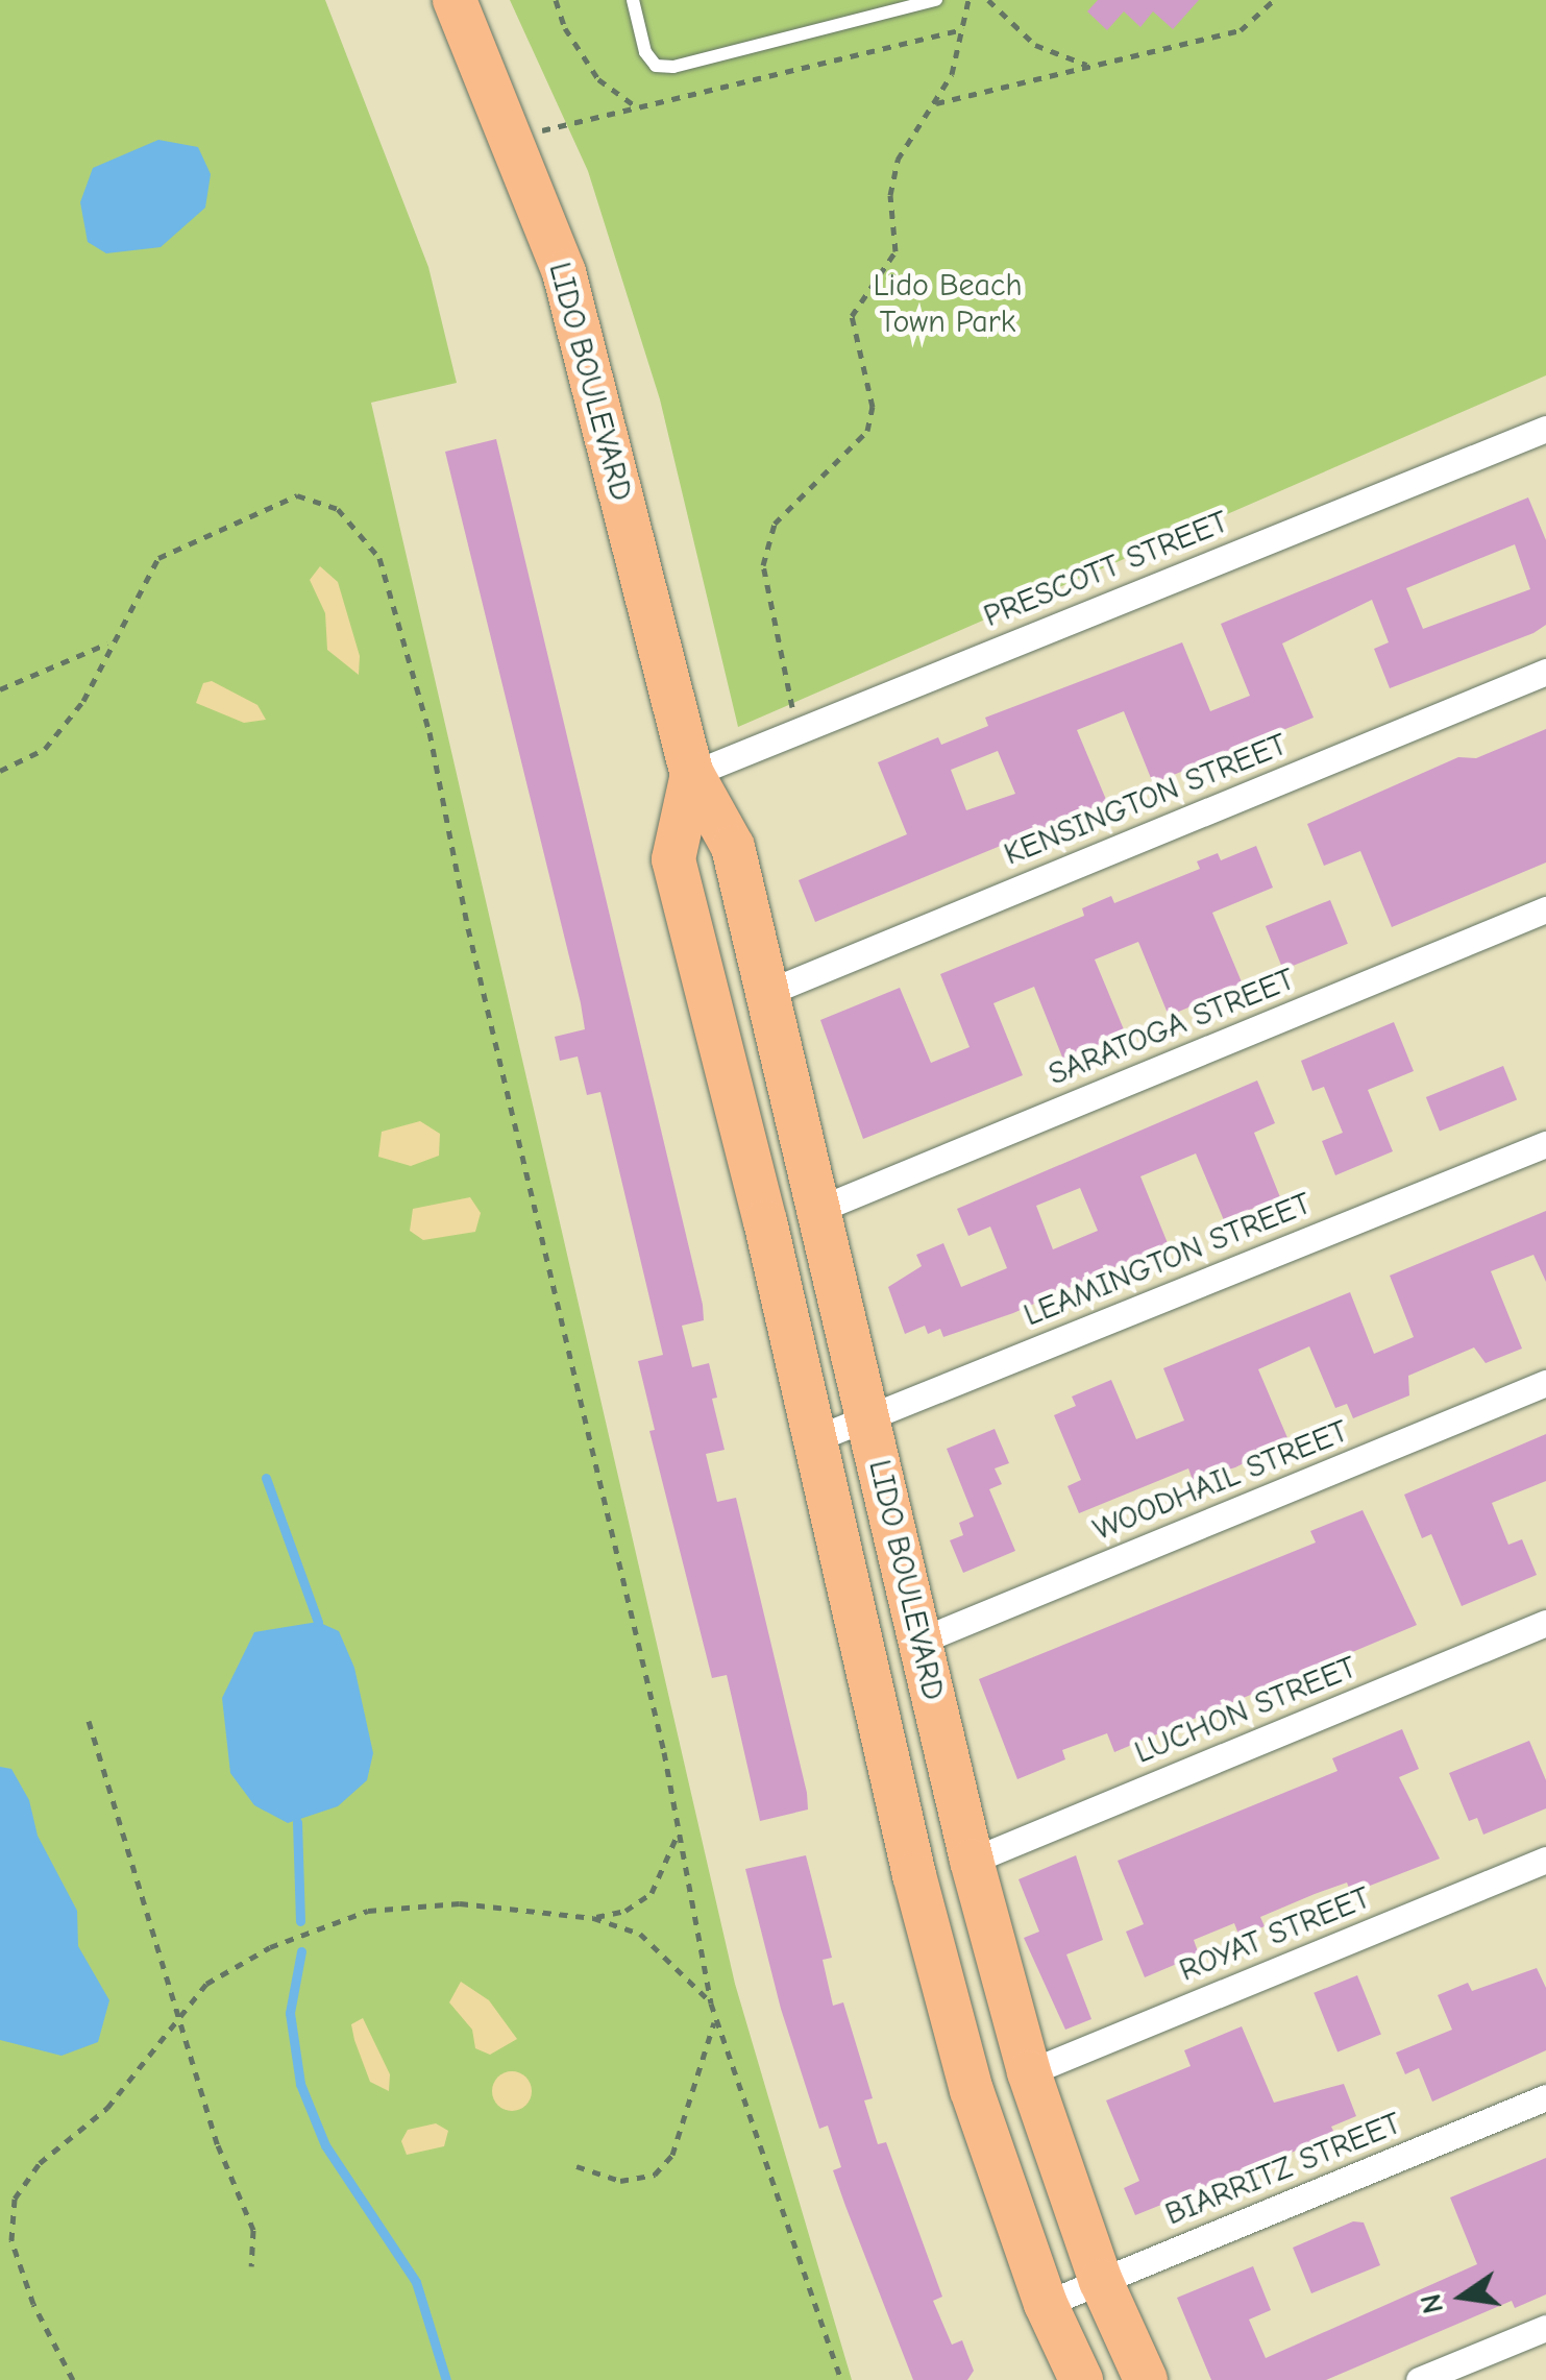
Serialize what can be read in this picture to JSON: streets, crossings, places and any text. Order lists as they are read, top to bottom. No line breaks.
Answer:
{"streets":{"highway":["LIDO BOULEVARD"],"street":["PRESCOTT STREET","KENSINGTON STREET","SARATOGA STREET","LEAMINGTON STREET","WOODHAIL STREET","LUCHON STREET","ROYAT STREET","BIARRITZ STREET"]},"crossings":[["LIDO BOULEVARD","PRESCOTT STREET"],["LIDO BOULEVARD","KENSINGTON STREET"],["LIDO BOULEVARD","SARATOGA STREET"],["LIDO BOULEVARD","LEAMINGTON STREET"],["LIDO BOULEVARD","WOODHAIL STREET"],["LIDO BOULEVARD","LUCHON STREET"],["LIDO BOULEVARD","ROYAT STREET"],["LIDO BOULEVARD","BIARRITZ STREET"]],"parks":["Lido Beach Town Park"],"north":"left"}
